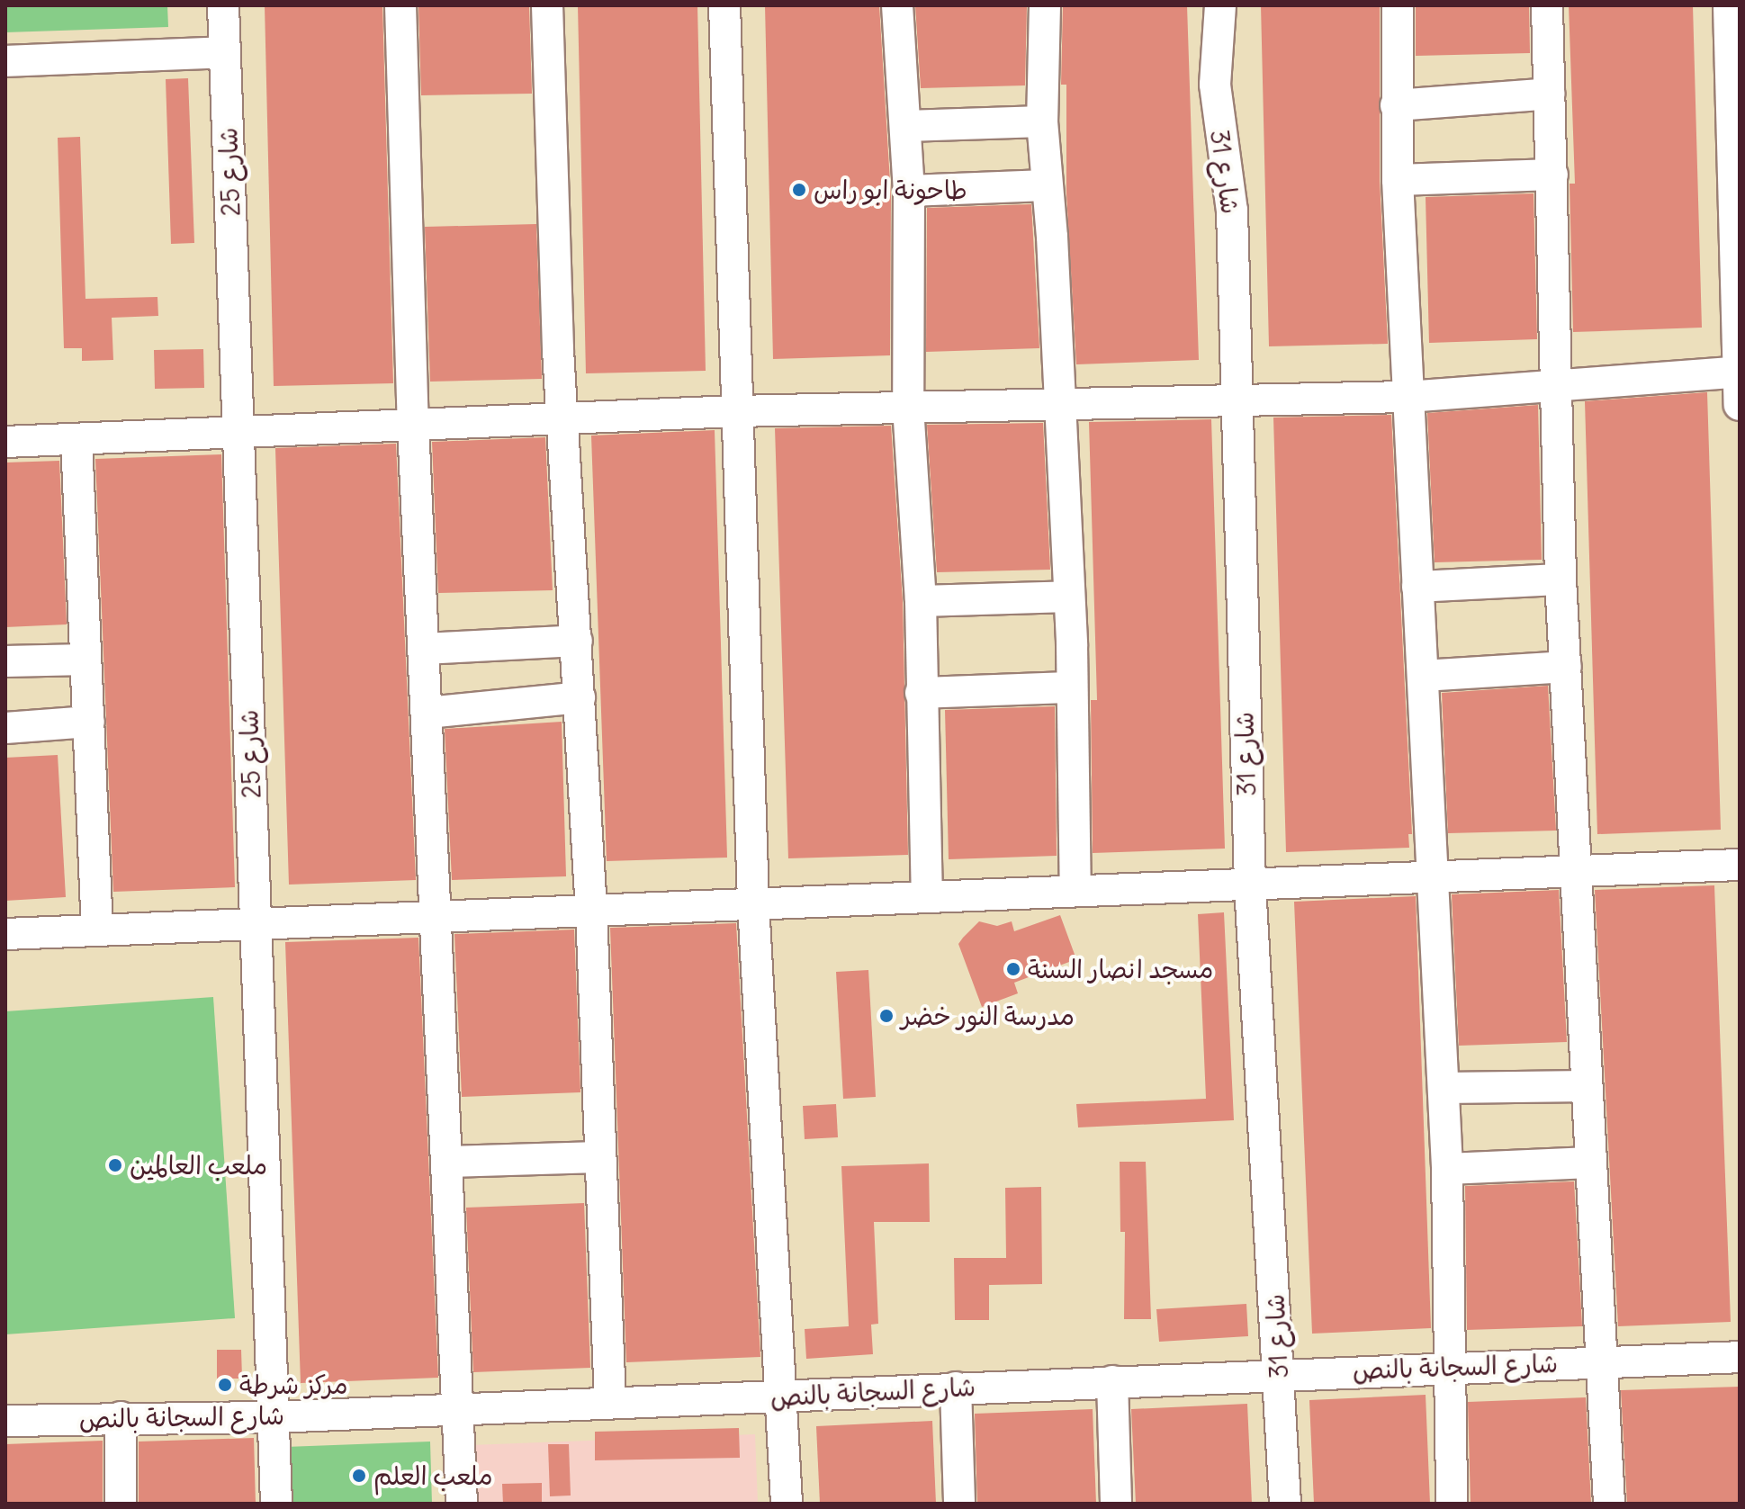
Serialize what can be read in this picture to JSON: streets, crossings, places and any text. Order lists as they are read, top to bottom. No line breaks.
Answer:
{"streets":{"street":["شارع 25","شارع 31","شارع السجانة بالنص"]},"crossings":[["شارع 25","شارع السجانة بالنص"],["شارع 31","شارع السجانة بالنص"]],"places":["طاحونة ابو راس","مسجد انصار السنة","مدرسة النور خضر","ملعب العالمين","مركز شرطة","ملعب العلم"]}
